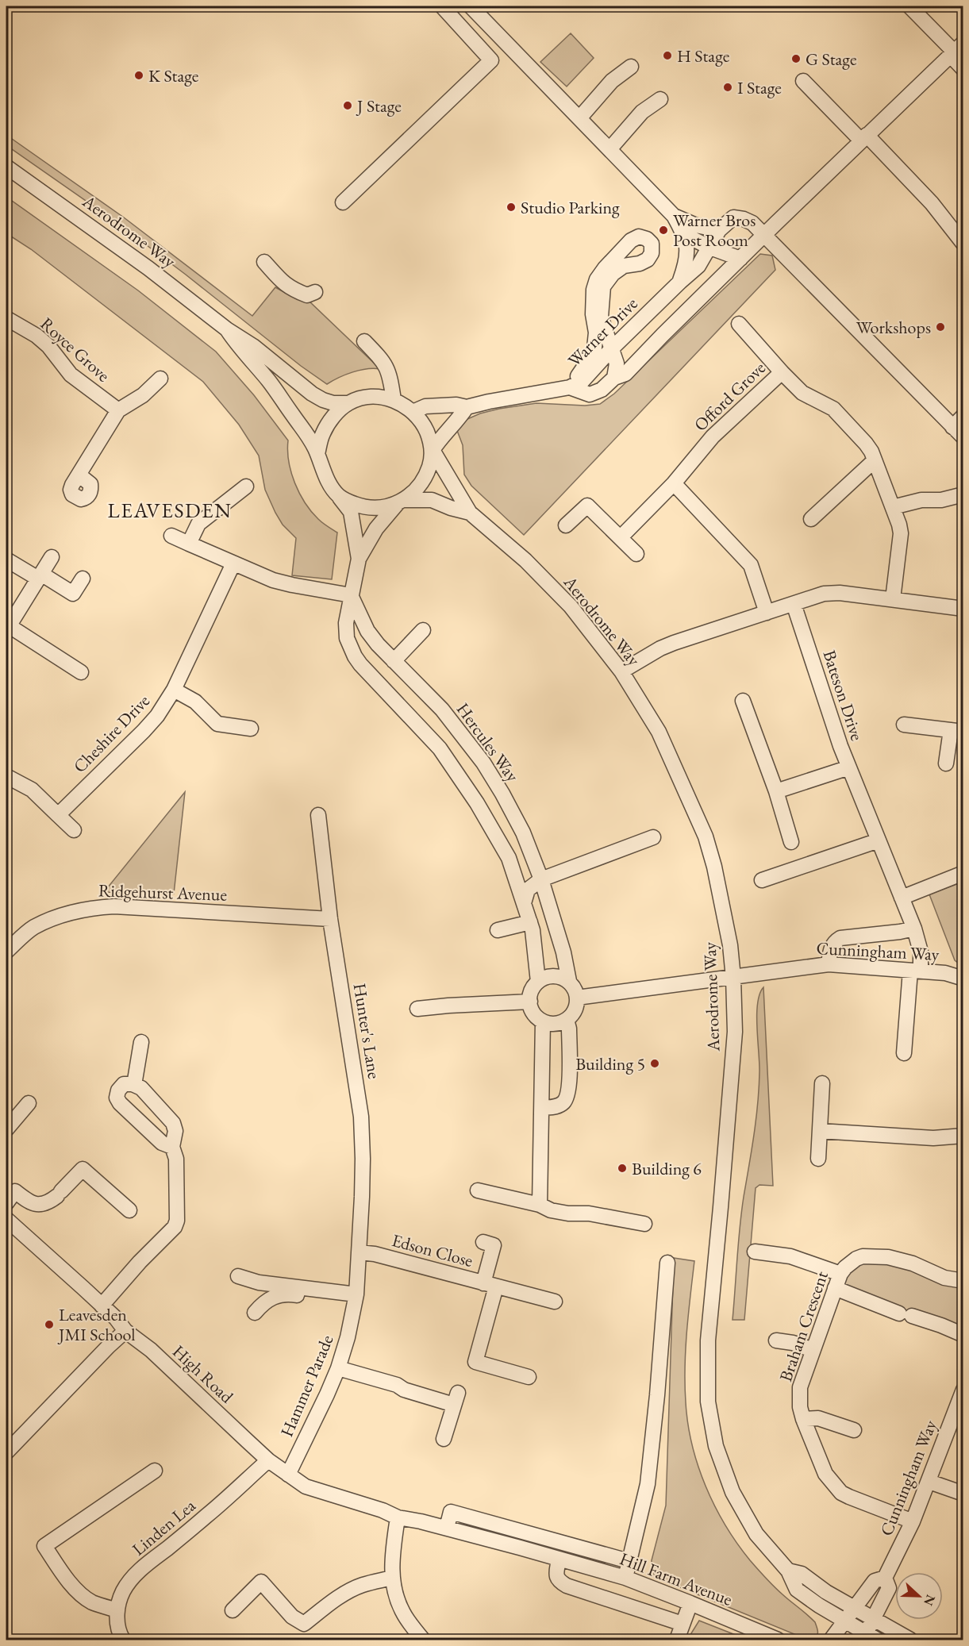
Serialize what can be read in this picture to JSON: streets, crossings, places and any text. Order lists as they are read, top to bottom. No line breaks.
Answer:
{"streets":{"street":["Aerodrome Way","Warner Drive","Royce Grove","Offord Grove","Bateson Drive","Cheshire Drive","Hercules Way","Ridgehurst Avenue","Cunningham Way","Hunter's Lane","Edson Close","Braham Crescent","High Road","Hammer Parade","Linden Lea","Hill Farm Avenue"]},"crossings":[["Aerodrome Way","Warner Drive"],["Aerodrome Way","Cunningham Way"],["Bateson Drive","Cunningham Way"],["Ridgehurst Avenue","Hunter's Lane"],["Cunningham Way","Braham Crescent"],["Hunter's Lane","Edson Close"],["Hunter's Lane","Hammer Parade"],["Edson Close","Hammer Parade"],["High Road","Hammer Parade"],["High Road","Linden Lea"],["High Road","Hill Farm Avenue"]],"districts":["LEAVESDEN"],"places":["H Stage","G Stage","K Stage","I Stage","J Stage","Studio Parking","Warner Bros Post Room","Workshops","Building 5","Building 6","Leavesden JMI School"],"north":"right"}
